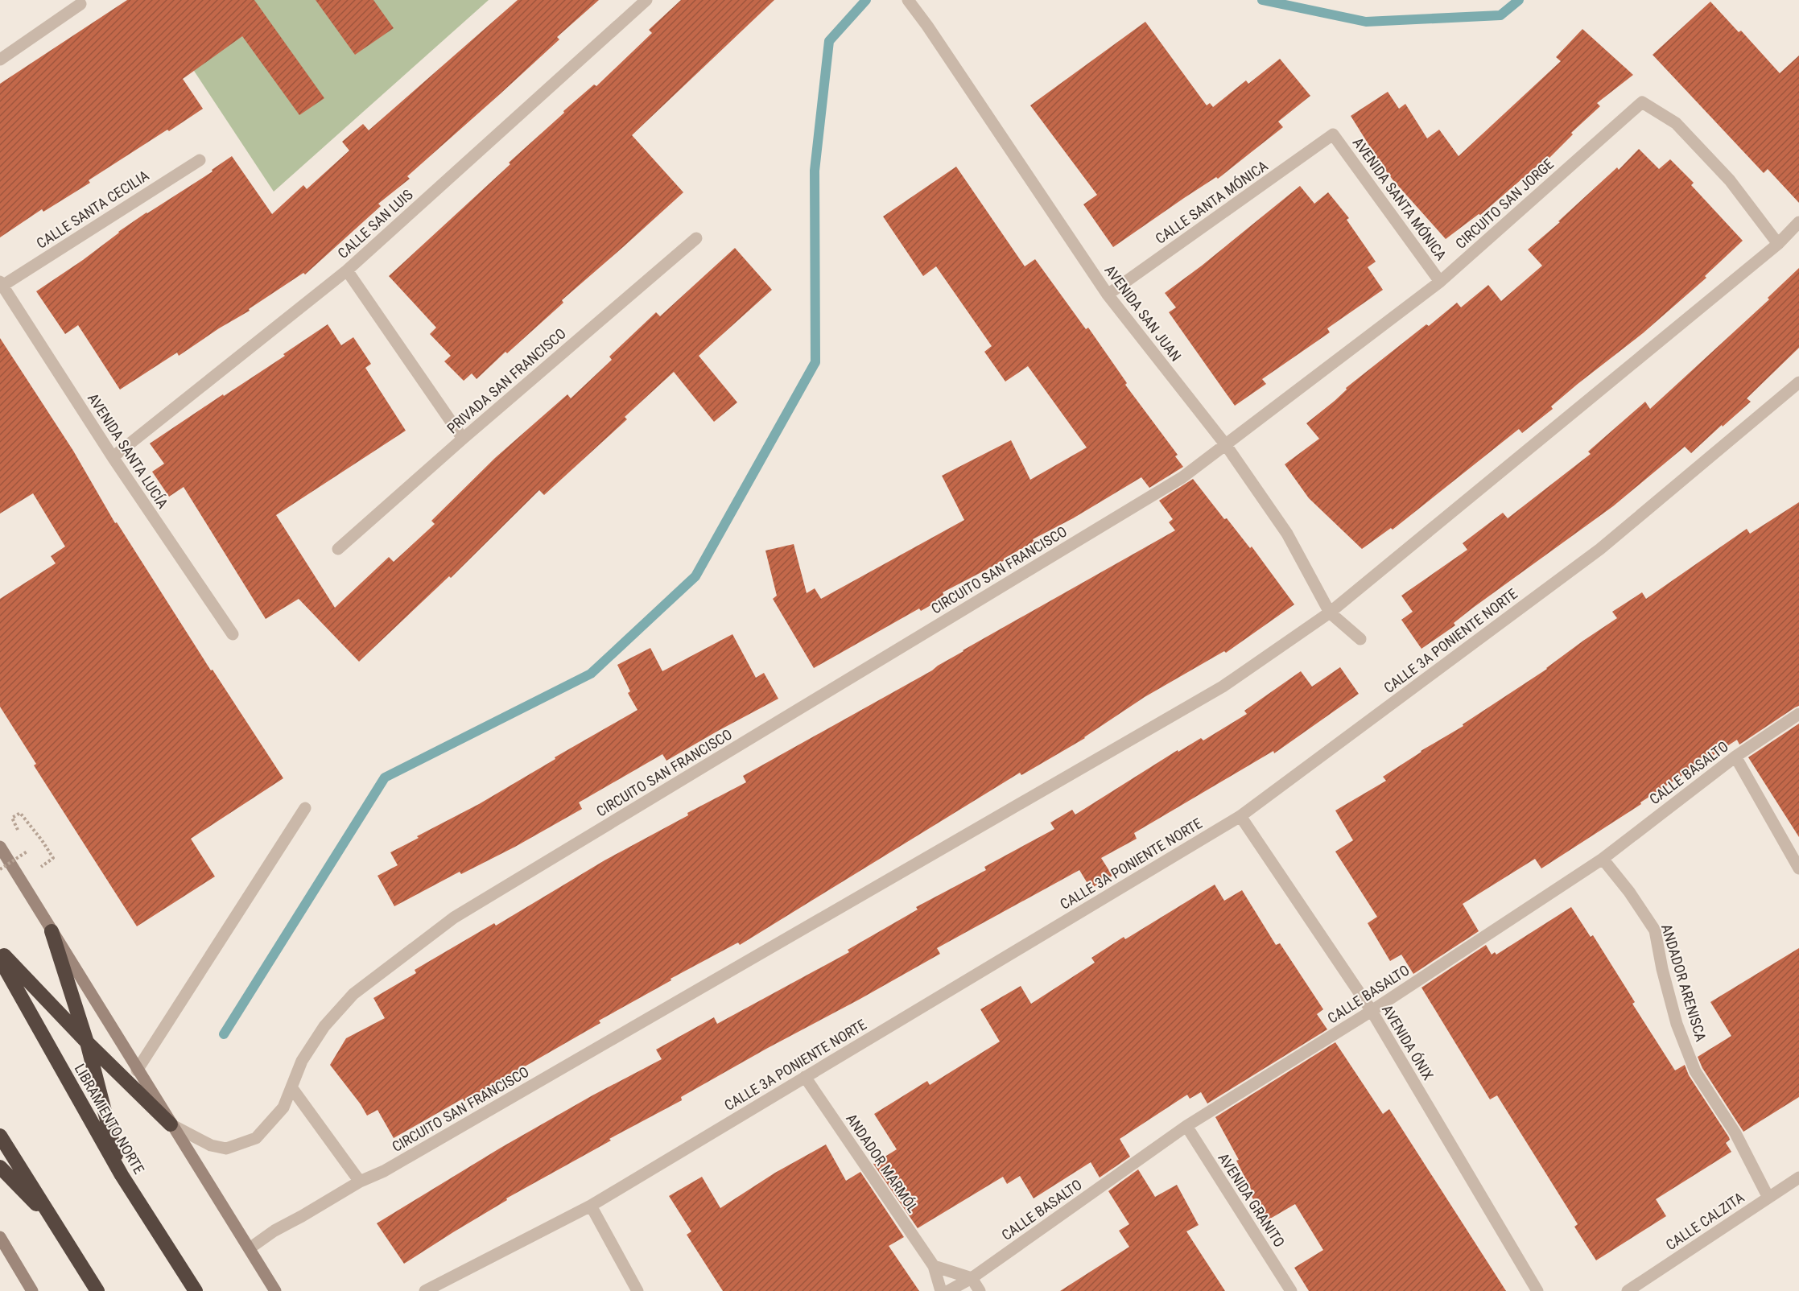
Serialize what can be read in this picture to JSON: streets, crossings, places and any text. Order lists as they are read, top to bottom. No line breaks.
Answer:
{"streets":{"highway":["LIBRAMIENTO NORTE"],"street":["AVENIDA SANTA MÓNICA","CALLE SANTA MÓNICA","CIRCUITO SAN JORGE","CALLE SANTA CECILIA","CALLE SAN LUIS","AVENIDA SAN JUAN","PRIVADA SAN FRANCISCO","AVENIDA SANTA LUCÍA","CIRCUITO SAN FRANCISCO","CALLE 3A PONIENTE NORTE","CALLE BASALTO","ANDADOR ARENISCA","AVENIDA ÓNIX","ANDADOR MARMÓL","AVENIDA GRANITO","CALLE CALZITA"]},"crossings":[["AVENIDA SANTA MÓNICA","CALLE SANTA MÓNICA"],["AVENIDA SANTA MÓNICA","CIRCUITO SAN JORGE"],["CALLE SANTA MÓNICA","AVENIDA SAN JUAN"],["CIRCUITO SAN JORGE","AVENIDA SAN JUAN"],["CIRCUITO SAN JORGE","CIRCUITO SAN FRANCISCO"],["CALLE SANTA CECILIA","AVENIDA SANTA LUCÍA"],["CALLE SAN LUIS","AVENIDA SANTA LUCÍA"],["AVENIDA SAN JUAN","CIRCUITO SAN FRANCISCO"],["CALLE 3A PONIENTE NORTE","AVENIDA ÓNIX"],["CALLE 3A PONIENTE NORTE","ANDADOR MARMÓL"],["CALLE BASALTO","ANDADOR ARENISCA"],["CALLE BASALTO","AVENIDA ÓNIX"],["CALLE BASALTO","AVENIDA GRANITO"],["ANDADOR ARENISCA","CALLE CALZITA"]]}
